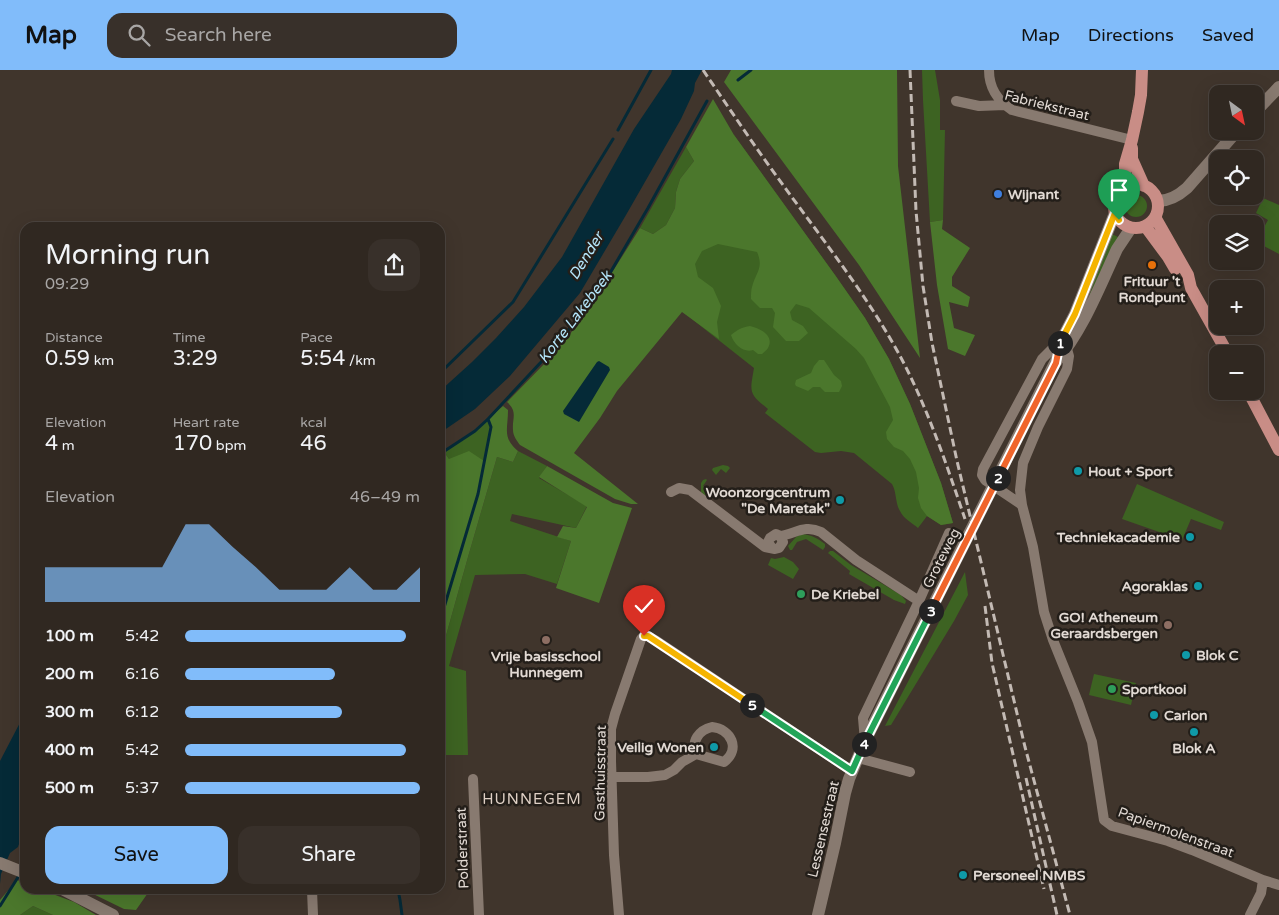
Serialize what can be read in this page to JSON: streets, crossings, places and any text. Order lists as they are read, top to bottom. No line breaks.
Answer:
{"streets":{"main road":["Groteweg","Lessensestraat"],"street":["Fabriekstraat","Gasthuisstraat","Papiermolenstraat","Polderstraat"]},"crossings":[["Fabriekstraat","Groteweg"],["Groteweg","Lessensestraat"],["Groteweg","Papiermolenstraat"],["Gasthuisstraat","Lessensestraat"]],"districts":["HUNNEGEM"],"water":["Dender","Korte Lakebeek"],"places":["Wijnant","Frituur 't Rondpunt","Hout + Sport","Woonzorgcentrum \"De Maretak\"","Techniekacademie","Agoraklas","De Kriebel","GO! Atheneum Geraardsbergen","Vrije basisschool Hunnegem","Blok C","Sportkooi","Carion","Blok A","Veilig Wonen","Personeel NMBS"],"north":"bottom right","page":{"header":"Map","search":"Search here","nav":["Map","Directions","Saved"],"map_buttons":["+","−"],"heading":["Morning run","09:29"],"stats":[["Distance","0.59 km"],["Time","3:29"],["Pace","5:54 /km"],["Elevation","4 m"],["Heart rate","170 bpm"],["kcal","46"]],"pins":["1","2","3","5","4"],"chart":["Elevation","46–49 m"],"list":[{"name":"100 m","note":"5:42"},{"name":"200 m","note":"6:16"},{"name":"300 m","note":"6:12"},{"name":"400 m","note":"5:42"},{"name":"500 m","note":"5:37"}],"buttons":["Save","Share"]}}
